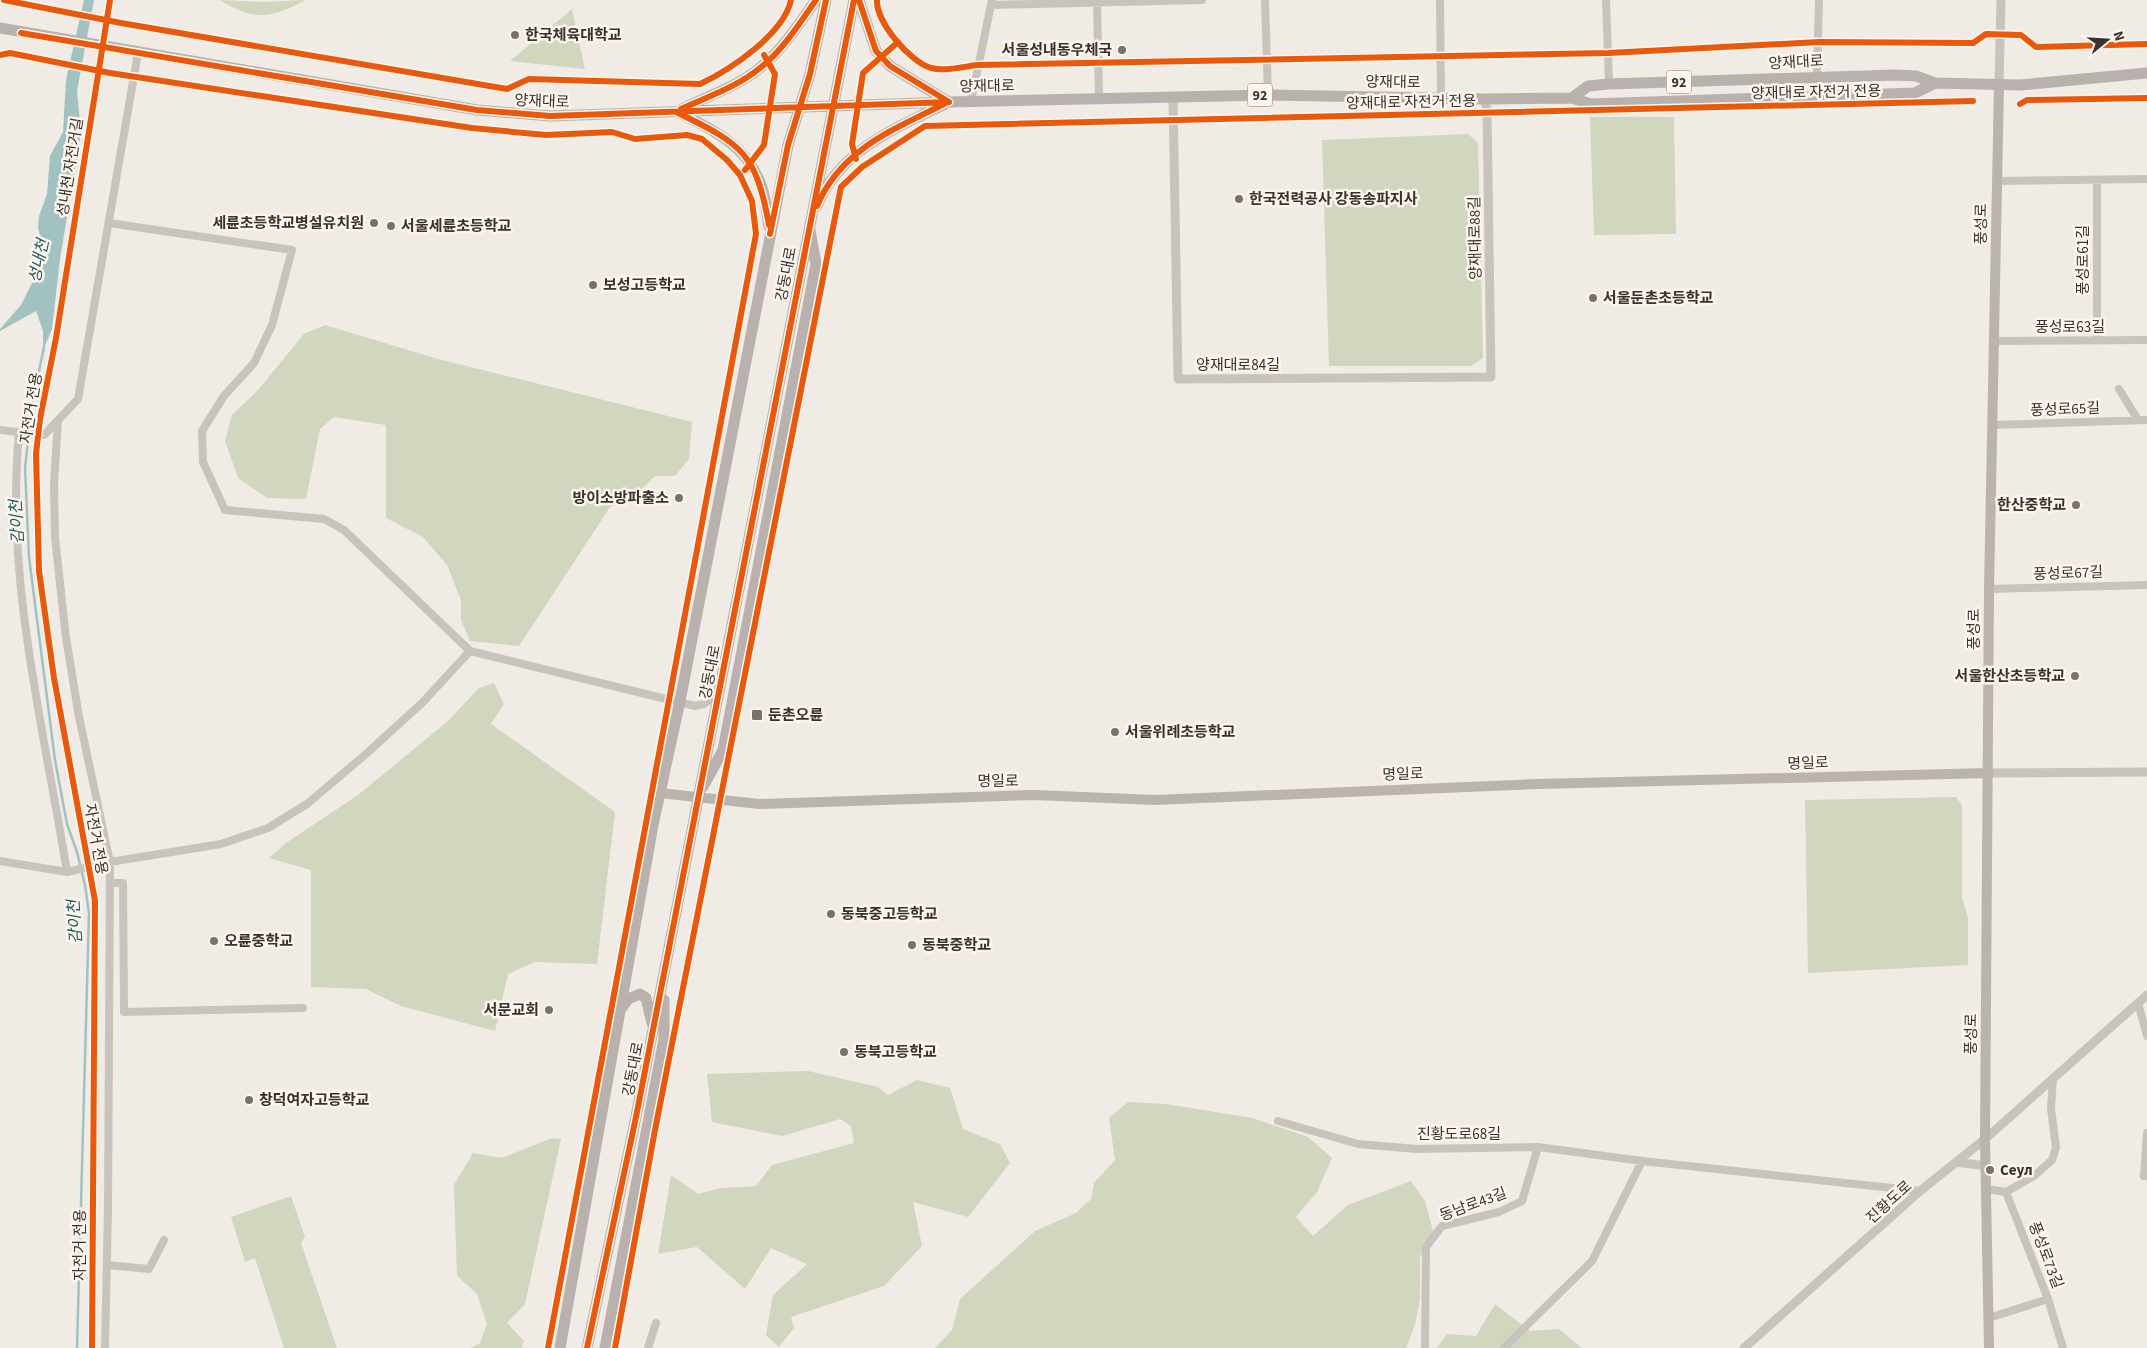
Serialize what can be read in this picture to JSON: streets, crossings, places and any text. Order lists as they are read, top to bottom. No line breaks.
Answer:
{"streets":{"main road":["양재대로","92","풍성로","강동대로","명일로"],"street":["양재대로88길","풍성로61길","풍성로63길","양재대로84길","풍성로65길","풍성로67길","진황도로68길","진황도로","동남로43길","풍성로73길"],"cycle path":["양재대로 자전거 전용","성내천 자전거길"]},"crossings":[["양재대로","92"],["양재대로","풍성로"],["양재대로","양재대로88길"],["양재대로","강동대로"],["양재대로","양재대로84길"],["풍성로","풍성로63길"],["풍성로","풍성로65길"],["풍성로","풍성로67길"],["풍성로","명일로"],["풍성로","진황도로"],["양재대로88길","양재대로84길"],["풍성로61길","풍성로63길"],["강동대로","명일로"],["진황도로68길","진황도로"],["진황도로68길","동남로43길"]],"water":["성내천","감이천"],"places":{"other":["한국체육대학교","서울성내동우체국","한국전력공사 강동송파지사","세륜초등학교병설유치원","서울세륜초등학교","보성고등학교","서울둔촌초등학교","방이소방파출소","한산중학교","서울한산초등학교","서울위례초등학교","동북중고등학교","오륜중학교","동북중학교","서문교회","동북고등학교","창덕여자고등학교","Сеул"],"transit":["둔촌오륜"]},"north":"right"}
